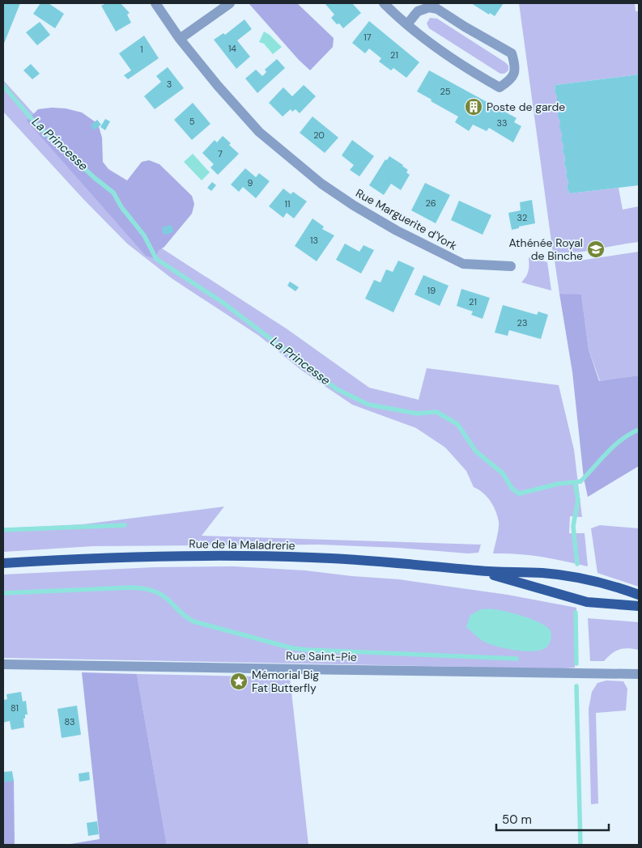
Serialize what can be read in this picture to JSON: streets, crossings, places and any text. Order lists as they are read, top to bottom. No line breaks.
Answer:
{"streets":{"main road":["Rue de la Maladrerie"],"street":["Rue Marguerite d'York","Rue Saint-Pie"]},"water":["La Princesse"],"places":{"building":["Poste de garde"],"school or university":["Athénée Royal de Binche"],"place":["Mémorial Big Fat Butterfly"]},"house_numbers":["17","14","1","21","3","25","5","33","20","7","9","26","11","32","13","19","21","23","81","83"],"scale_bar":"50 m"}
